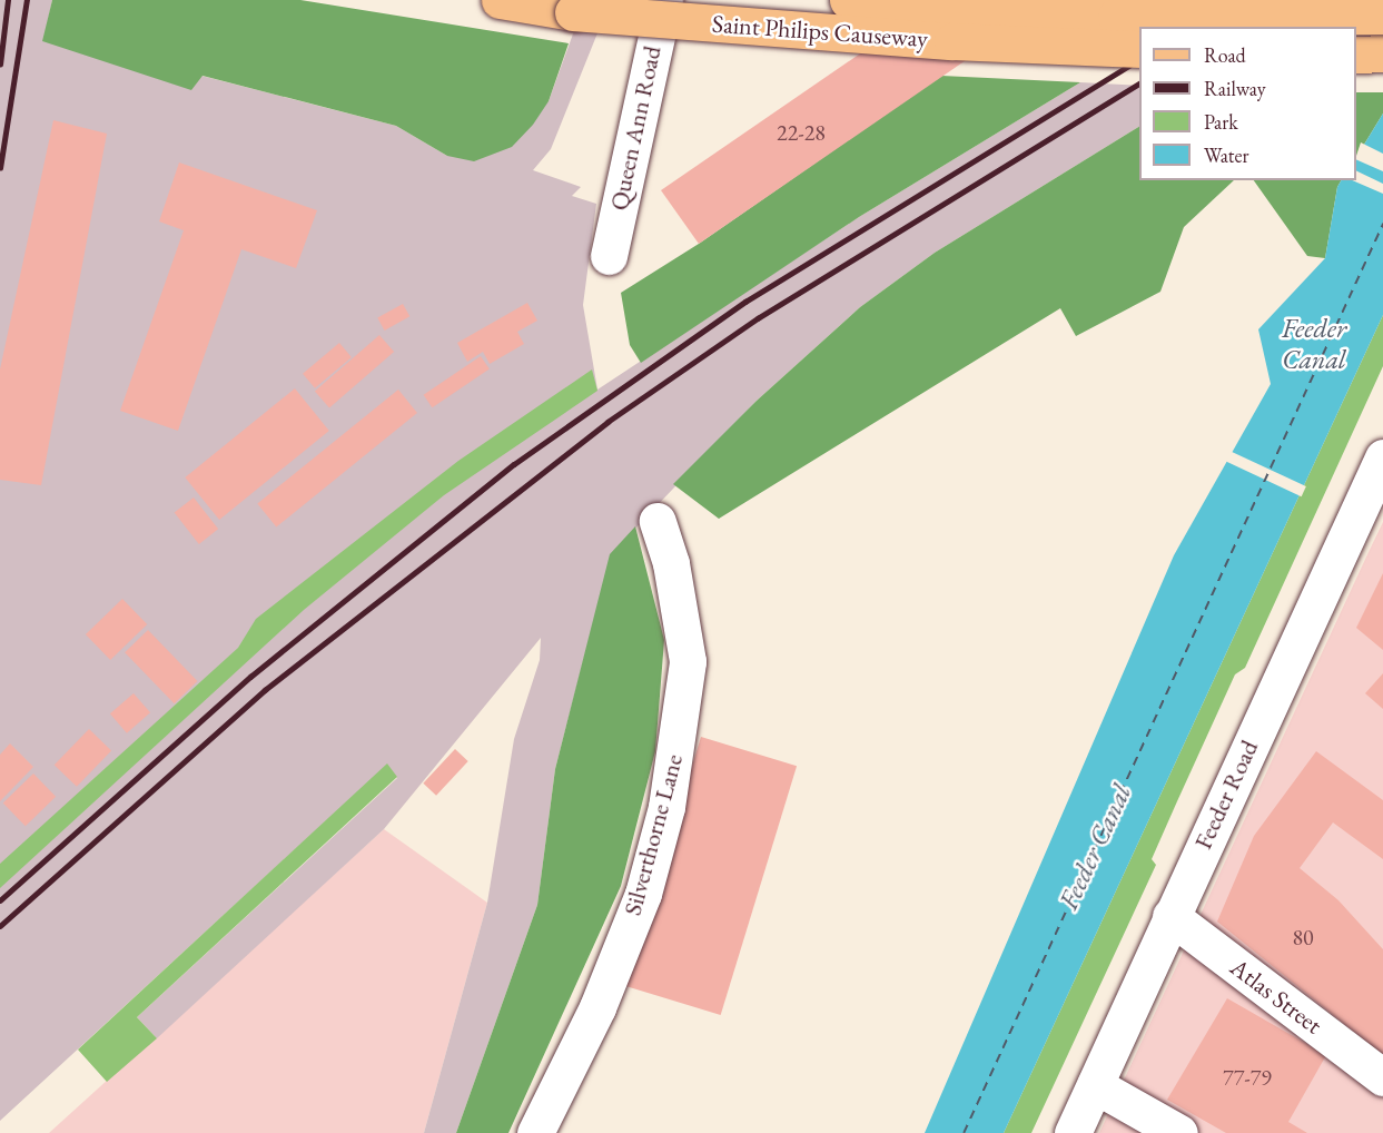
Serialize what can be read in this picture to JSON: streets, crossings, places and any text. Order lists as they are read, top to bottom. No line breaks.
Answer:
{"streets":{"main road":["Saint Philips Causeway"],"street":["Queen Ann Road","Feeder Road","Silverthorne Lane","Atlas Street"]},"crossings":[["Feeder Road","Atlas Street"]],"water":["Feeder Canal"],"house_numbers":["22-28","80","77-79"],"legend":["Road","Railway","Park","Water"]}
